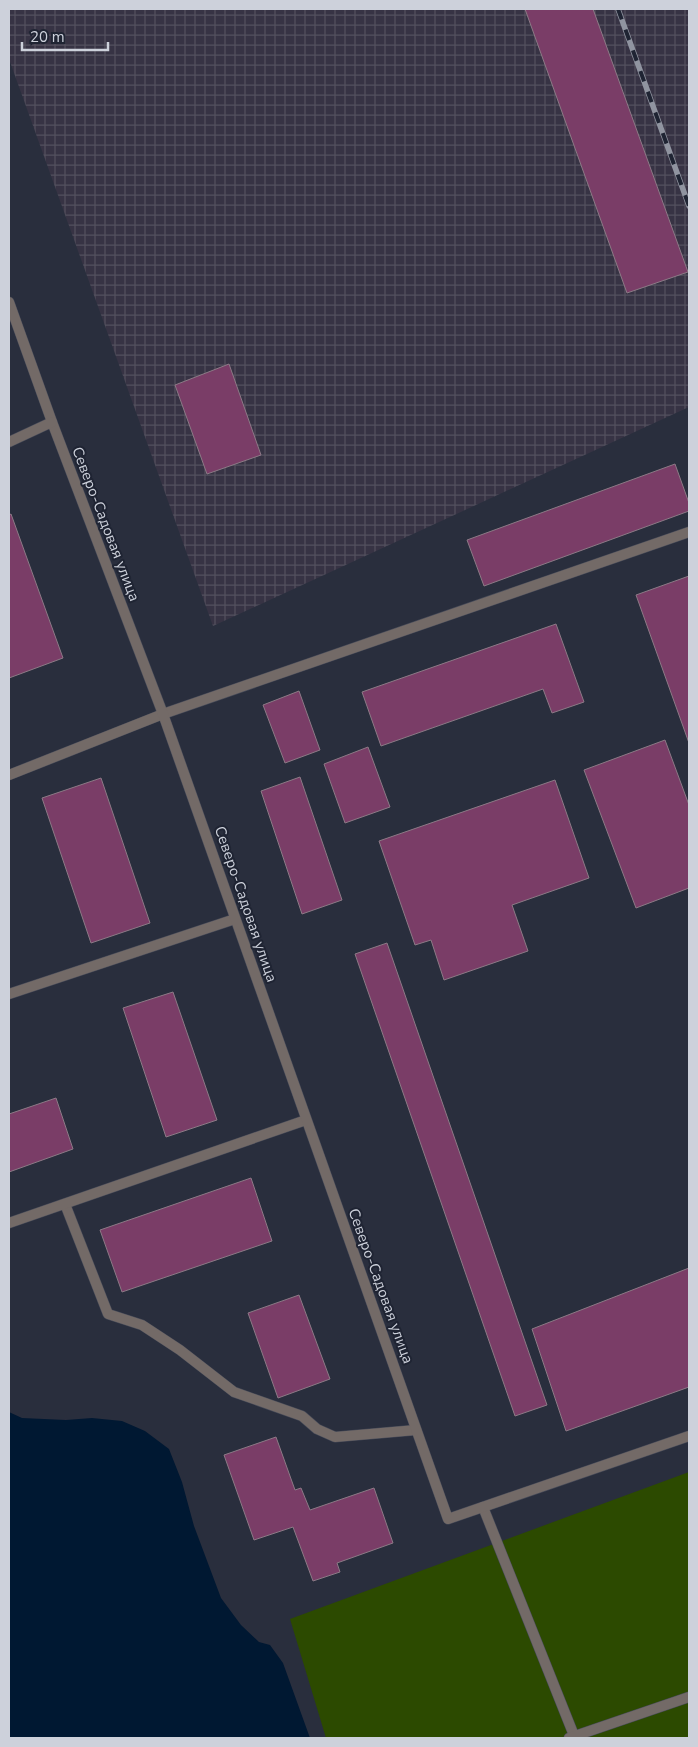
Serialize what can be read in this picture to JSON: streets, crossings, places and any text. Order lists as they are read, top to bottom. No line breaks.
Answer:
{"streets":{"street":["Северо-Садовая улица"]},"scale_bar":"20 m"}
